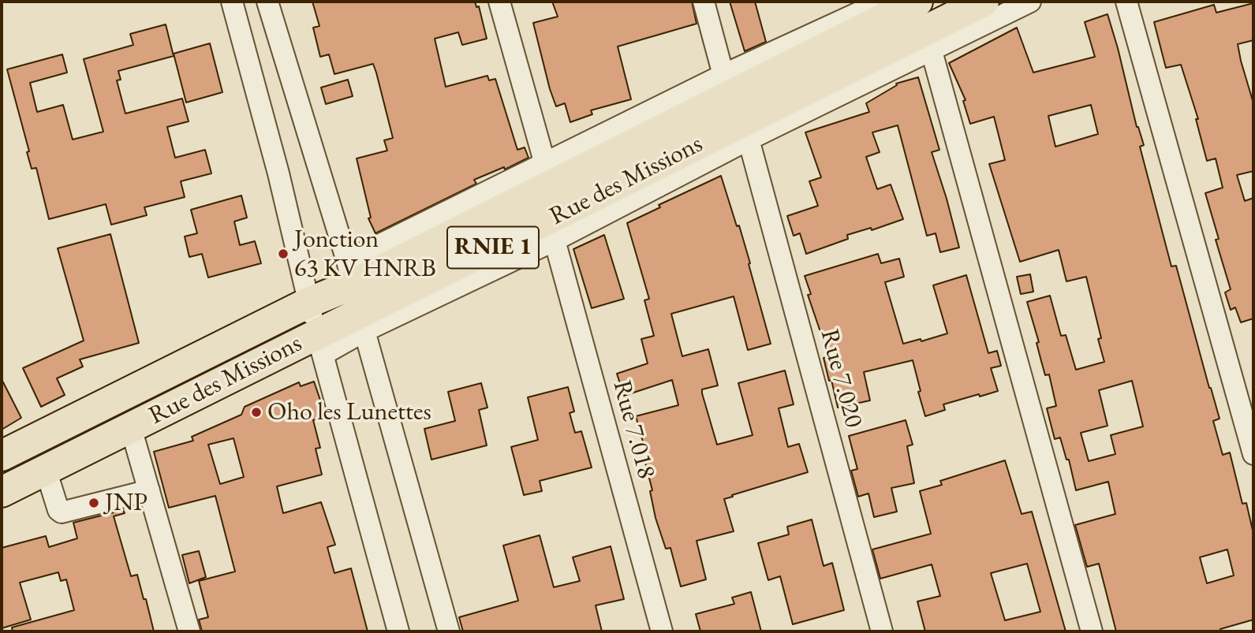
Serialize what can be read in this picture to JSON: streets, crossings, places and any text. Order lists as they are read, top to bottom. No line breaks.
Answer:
{"streets":{"highway":["Rue des Missions","RNIE 1"],"street":["Rue 7.020","Rue 7.018"]},"places":["Jonction 63 KV HNRB","Oho les Lunettes","JNP"]}
